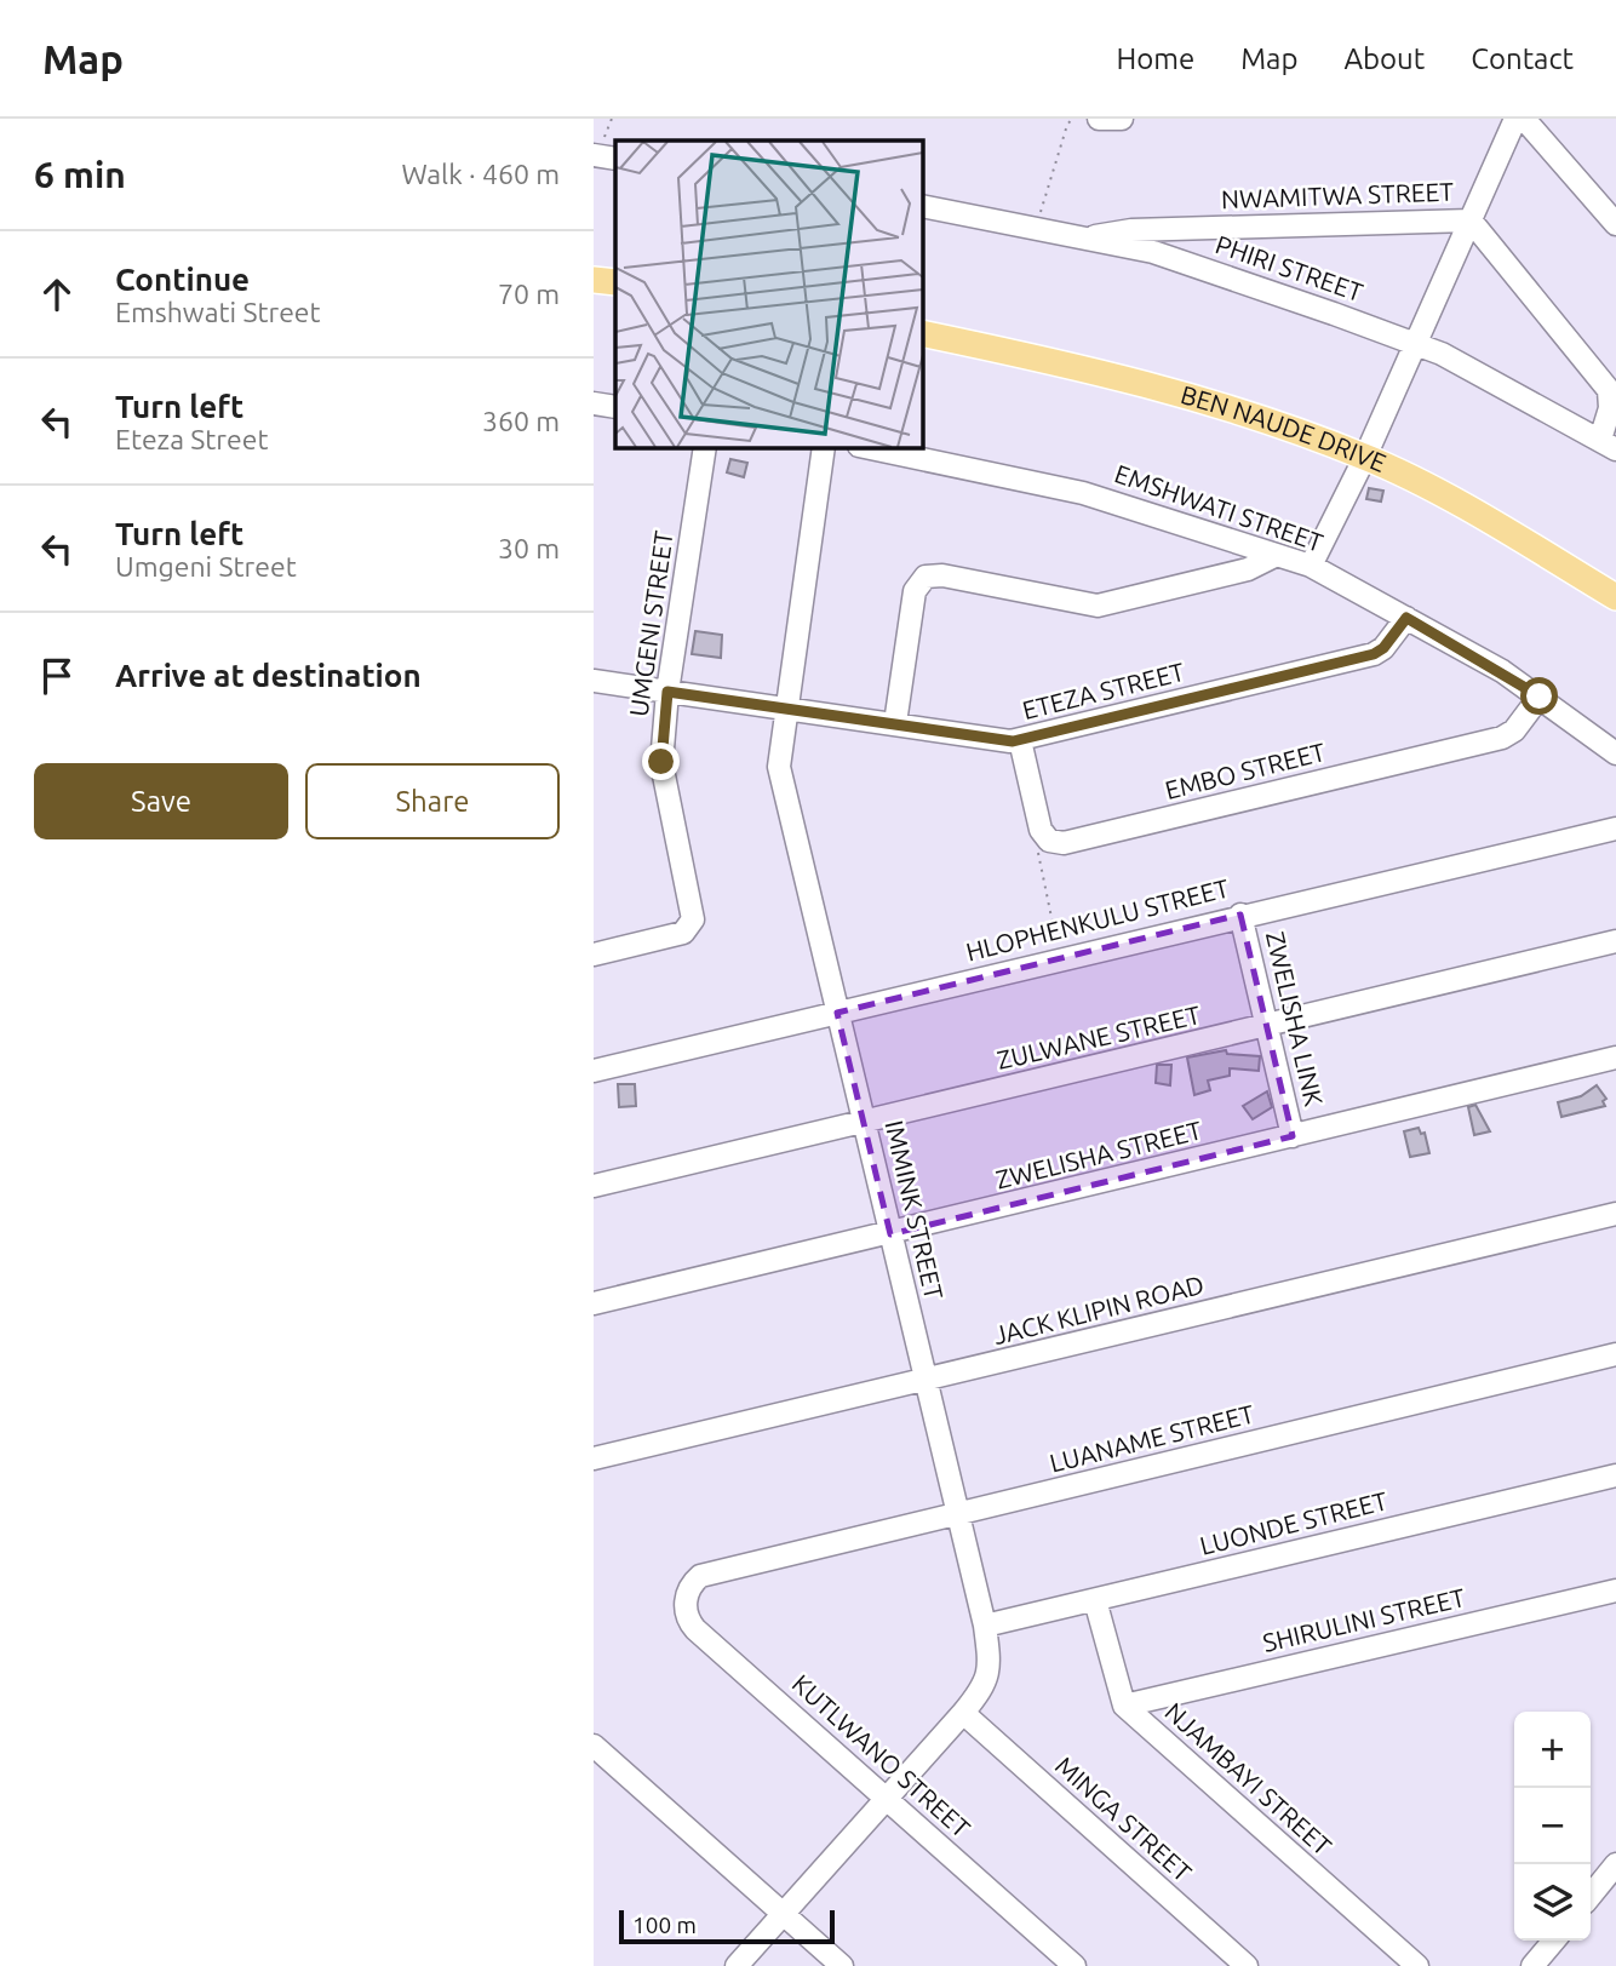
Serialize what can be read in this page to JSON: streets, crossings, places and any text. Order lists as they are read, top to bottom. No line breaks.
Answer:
{"streets":{"main road":["BEN NAUDE DRIVE"],"street":["NWAMITWA STREET","PHIRI STREET","EMSHWATI STREET","UMGENI STREET","ETEZA STREET","EMBO STREET","HLOPHENKULU STREET","ZWELISHA LINK","ZULWANE STREET","ZWELISHA STREET","IMMINK STREET","JACK KLIPIN ROAD","LUANAME STREET","LUONDE STREET","SHIRULINI STREET","KUTLWANO STREET","NJAMBAYI STREET","MINGA STREET"]},"crossings":[["NWAMITWA STREET","PHIRI STREET"],["EMSHWATI STREET","ETEZA STREET"],["EMSHWATI STREET","EMBO STREET"],["UMGENI STREET","ETEZA STREET"],["ETEZA STREET","IMMINK STREET"],["HLOPHENKULU STREET","ZWELISHA LINK"],["HLOPHENKULU STREET","IMMINK STREET"],["ZWELISHA LINK","ZULWANE STREET"],["ZWELISHA LINK","ZWELISHA STREET"],["ZULWANE STREET","IMMINK STREET"],["ZWELISHA STREET","IMMINK STREET"],["IMMINK STREET","JACK KLIPIN ROAD"],["IMMINK STREET","LUANAME STREET"],["IMMINK STREET","LUONDE STREET"],["IMMINK STREET","KUTLWANO STREET"],["IMMINK STREET","MINGA STREET"],["LUANAME STREET","KUTLWANO STREET"],["LUONDE STREET","NJAMBAYI STREET"],["SHIRULINI STREET","NJAMBAYI STREET"]],"scale_bar":"100 m","page":{"header":"Map","nav":["Home","Map","About","Contact"],"heading":["6 min","Walk · 460 m"],"list":[["Continue","Emshwati Street","70 m"],["Turn left","Eteza Street","360 m"],["Turn left","Umgeni Street","30 m"],"Arrive at destination"],"buttons":["Save","Share"],"map_buttons":["+","−"],"scale":"100 m"}}
